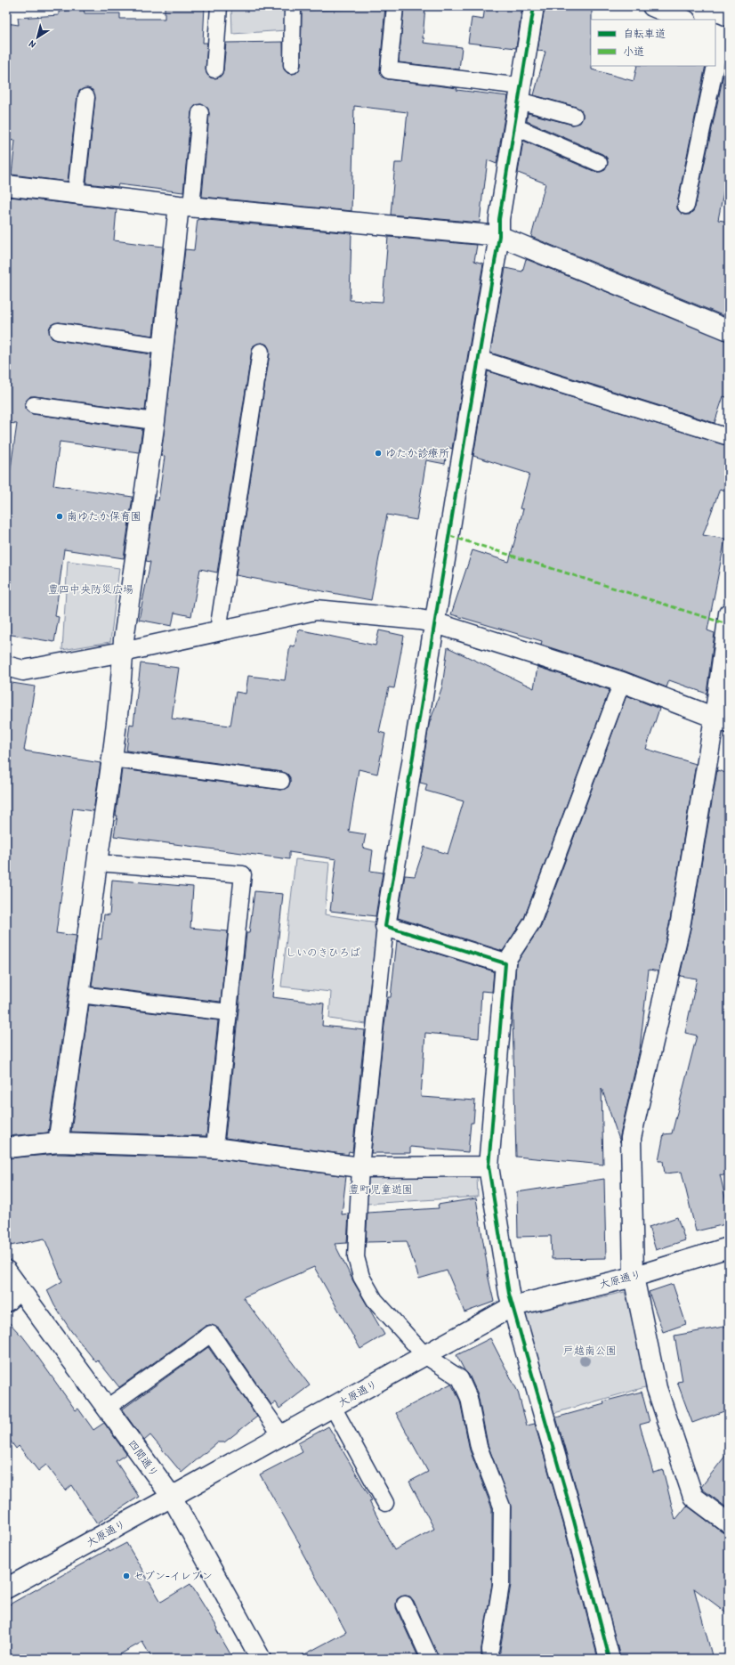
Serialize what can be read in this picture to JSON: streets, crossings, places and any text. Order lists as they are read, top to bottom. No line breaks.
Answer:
{"streets":{"street":["大原通り","四間通り"]},"crossings":[["大原通り","四間通り"]],"parks":["豊四中央防災広場","しいのきひろば","豊町児童遊園","戸越南公園"],"places":["ゆたか診療所","南ゆたか保育園","セブン-イレブン"],"legend":["自転車道","小道"],"north":"bottom left"}
